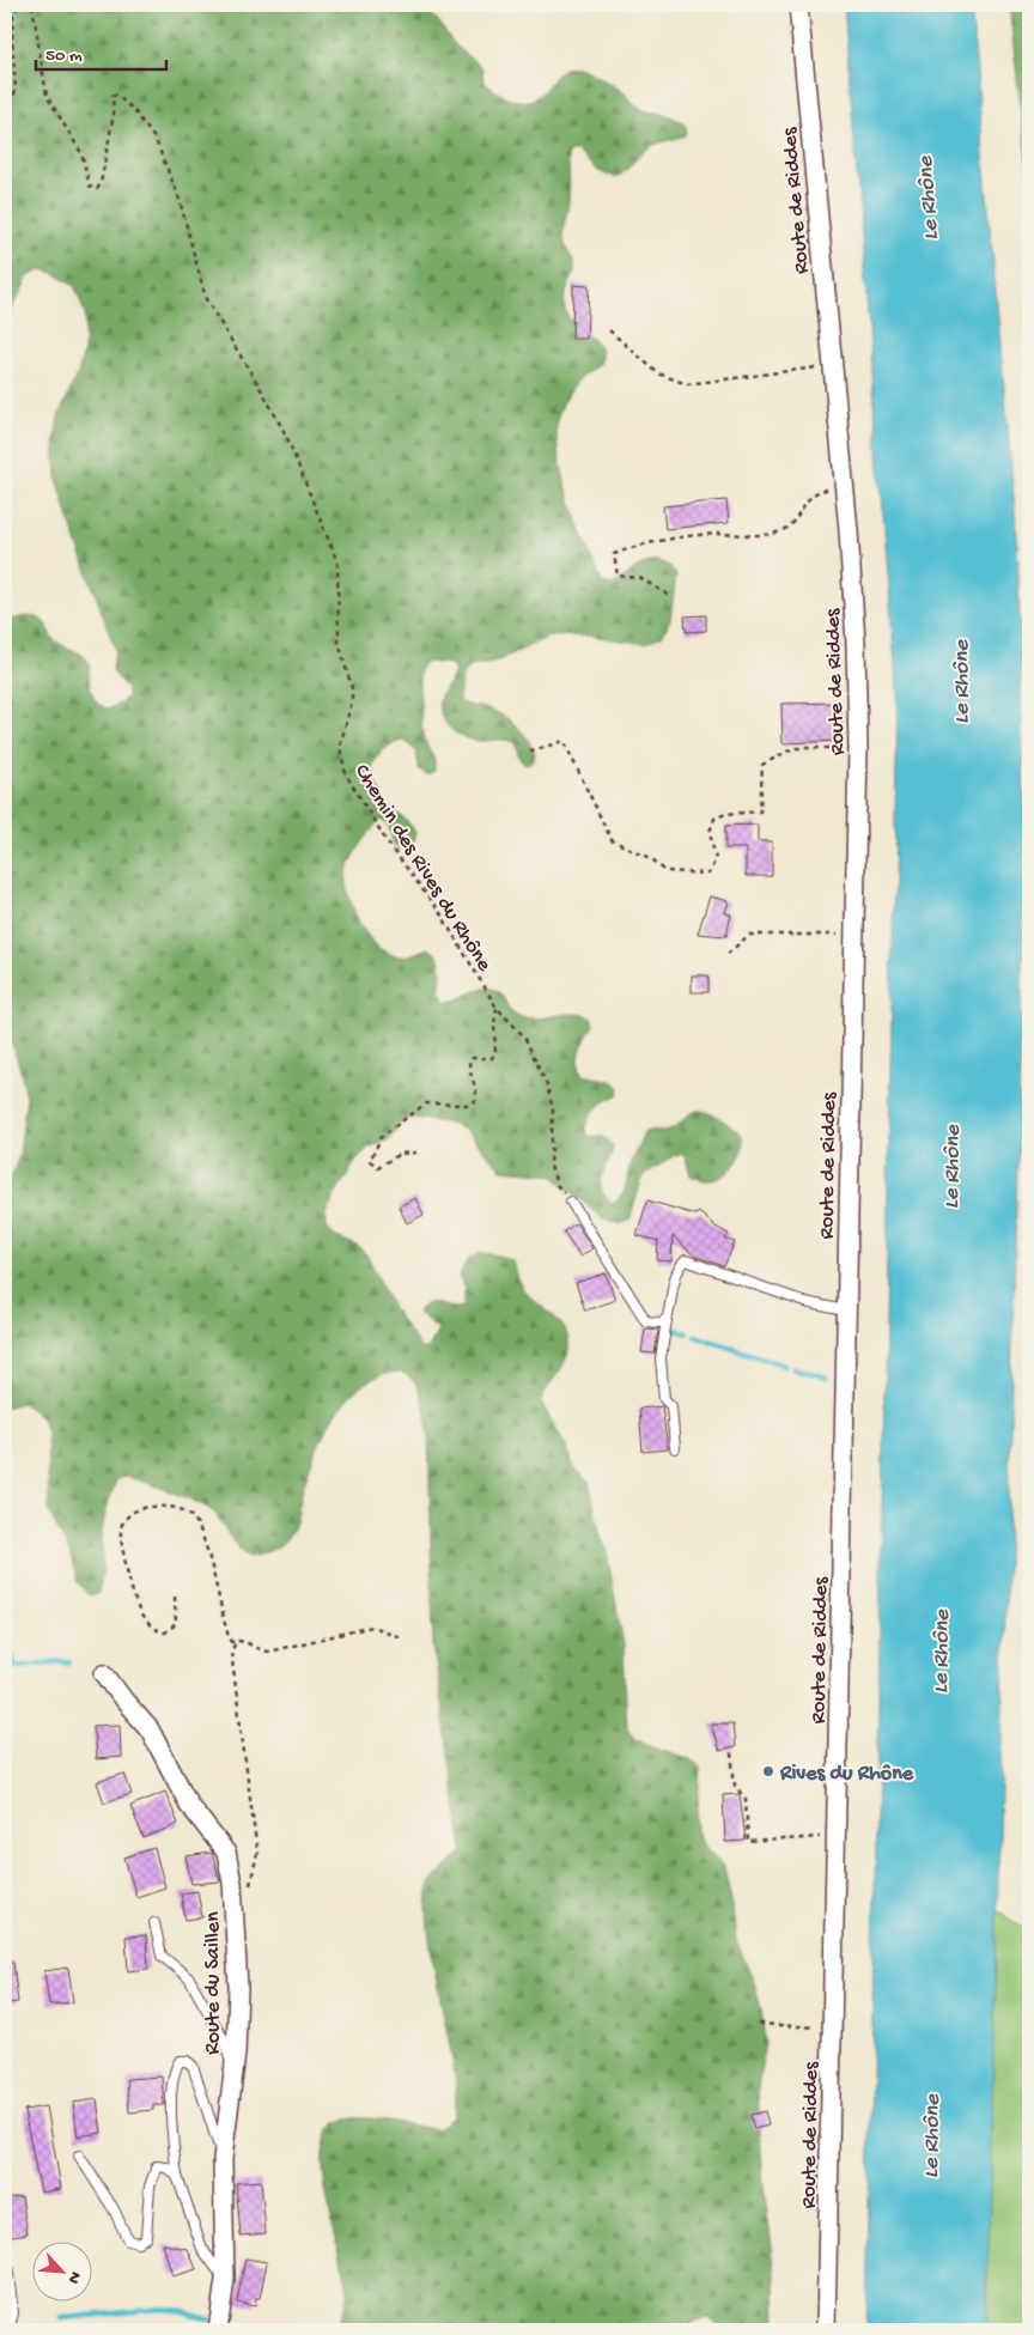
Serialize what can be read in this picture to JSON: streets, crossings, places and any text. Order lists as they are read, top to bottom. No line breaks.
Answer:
{"streets":{"street":["Route de Riddes","Route du Saillen"],"path":["Chemin des Rives du Rhône"]},"water":["Le Rhône"],"places":["Rives du Rhône"],"scale_bar":"50 m","north":"bottom right"}
